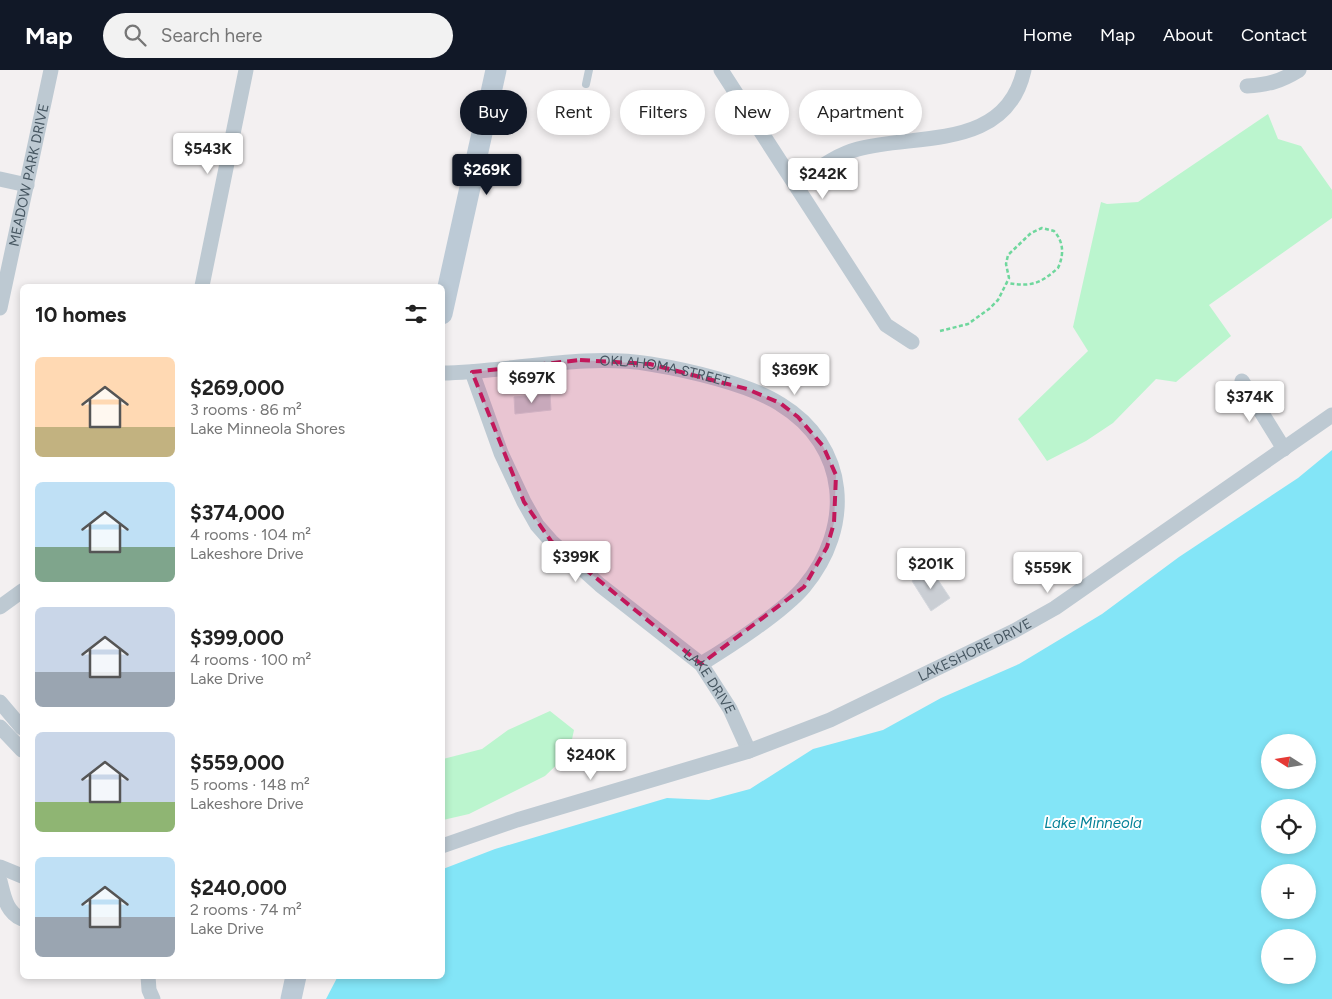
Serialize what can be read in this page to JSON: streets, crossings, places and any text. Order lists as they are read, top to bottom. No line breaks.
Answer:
{"streets":{"street":["MEADOW PARK DRIVE","OKLAHOMA STREET","LAKESHORE DRIVE","LAKE DRIVE"]},"crossings":[["OKLAHOMA STREET","LAKE DRIVE"],["LAKESHORE DRIVE","LAKE DRIVE"]],"water":["Lake Minneola"],"north":"left","page":{"header":"Map","search":"Search here","nav":["Home","Map","About","Contact"],"chip":["Buy","Rent","Filters","New","Apartment"],"price":["$543K","$269K","$242K","$369K","$697K","$374K","$399K","$201K","$559K","$240K"],"heading":"10 homes","list":[{"name":"$269,000","note":"3 rooms · 86 m² · Lake Minneola Shores"},{"name":"$374,000","note":"4 rooms · 104 m² · Lakeshore Drive"},{"name":"$399,000","note":"4 rooms · 100 m² · Lake Drive"},{"name":"$559,000","note":"5 rooms · 148 m² · Lakeshore Drive"},{"name":"$240,000","note":"2 rooms · 74 m² · Lake Drive"}],"map_buttons":["+","−"]}}
